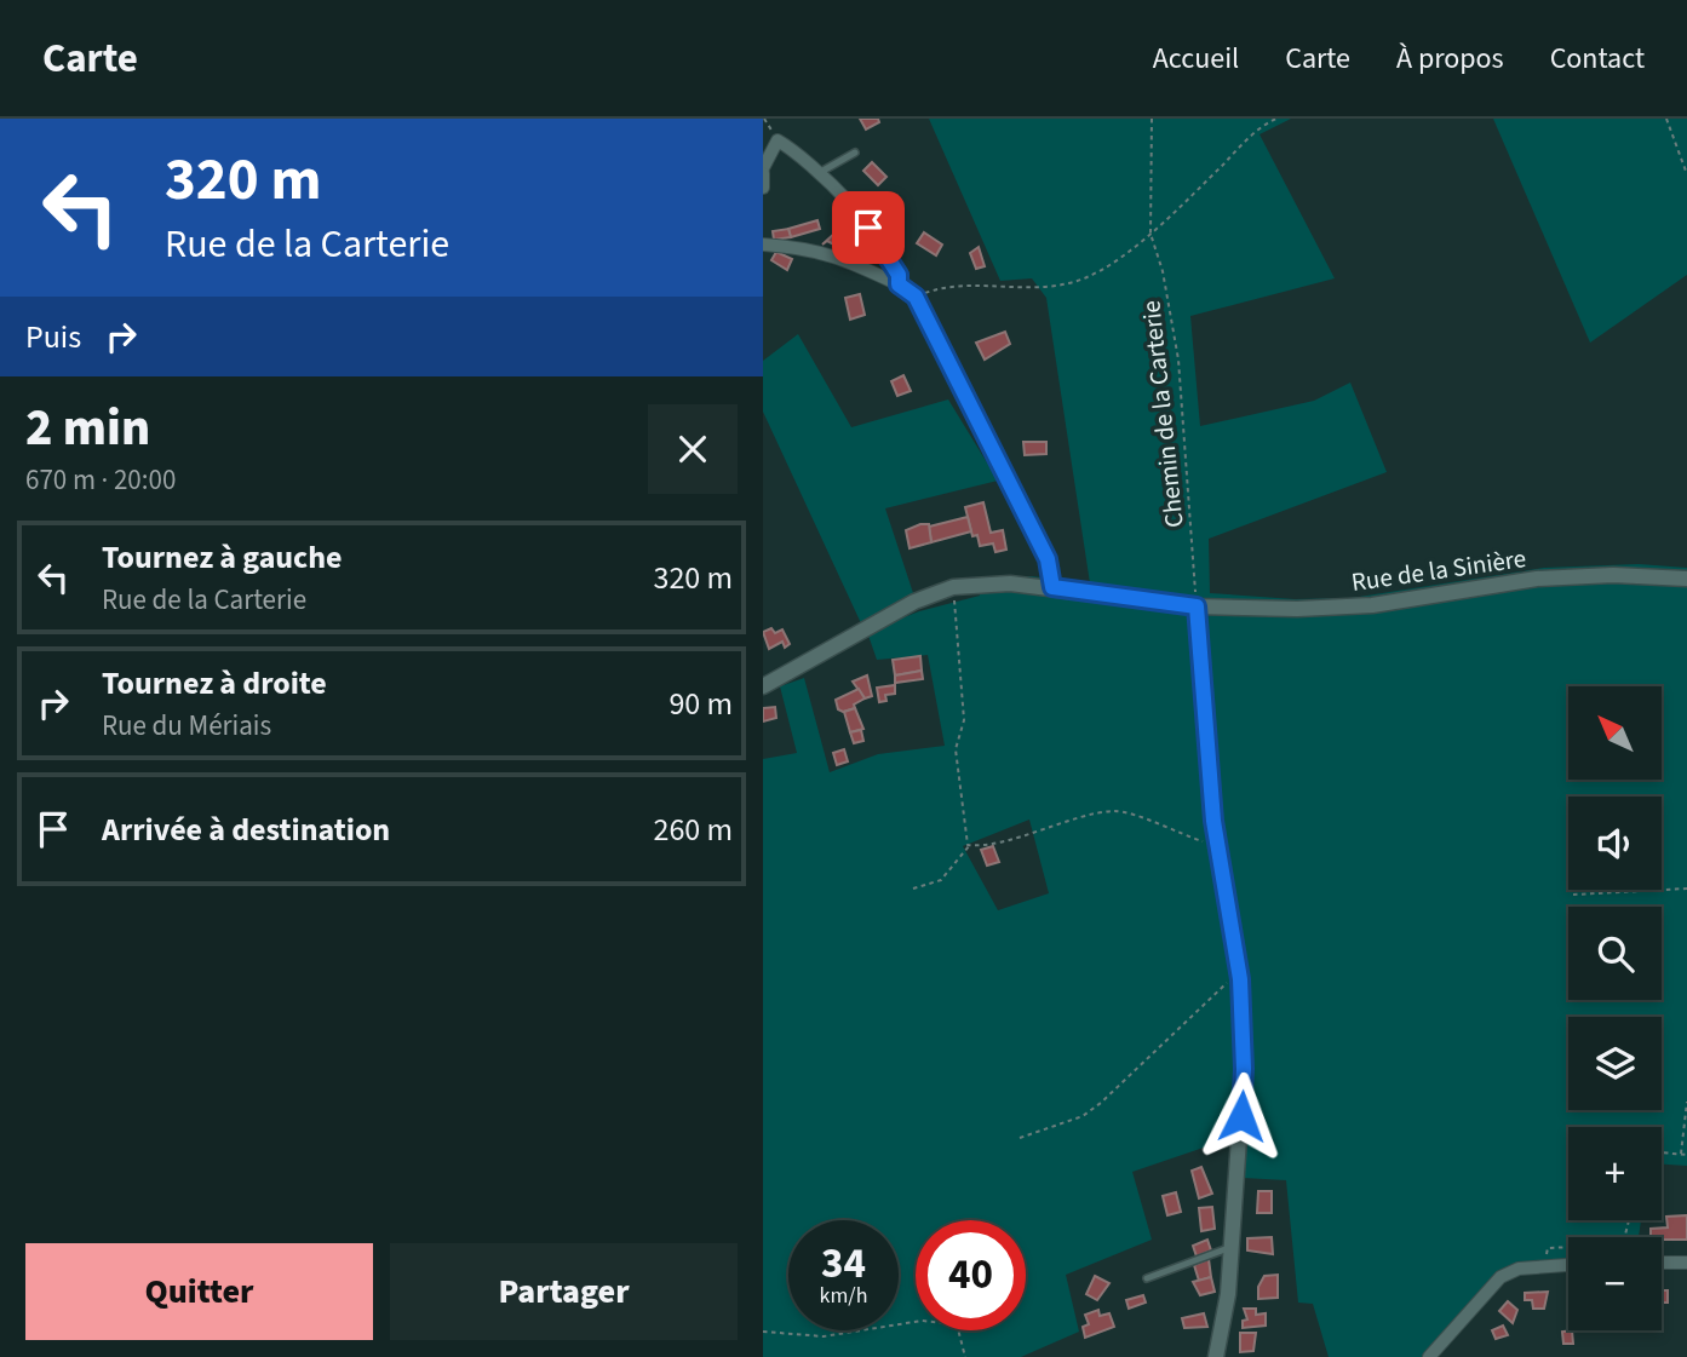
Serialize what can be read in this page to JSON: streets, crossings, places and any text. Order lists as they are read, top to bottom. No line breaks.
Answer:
{"streets":{"street":["Rue de la Sinière"],"path":["Chemin de la Carterie"]},"crossings":[["Chemin de la Carterie","Rue de la Sinière"]],"north":"top left","page":{"header":"Carte","nav":["Accueil","Carte","À propos","Contact"],"turn":["320 m","Rue de la Carterie"],"then":"Puis","heading":["2 min","670 m · 20:00"],"list":[{"name":"Tournez à gauche","note":"Rue de la Carterie","value":"320 m"},{"name":"Tournez à droite","note":"Rue du Mériais","value":"90 m"},{"name":"Arrivée à destination","value":"260 m"}],"map_buttons":["+","−"],"speed":"34 km/h","limit":"40","buttons":["Quitter","Partager"]}}
